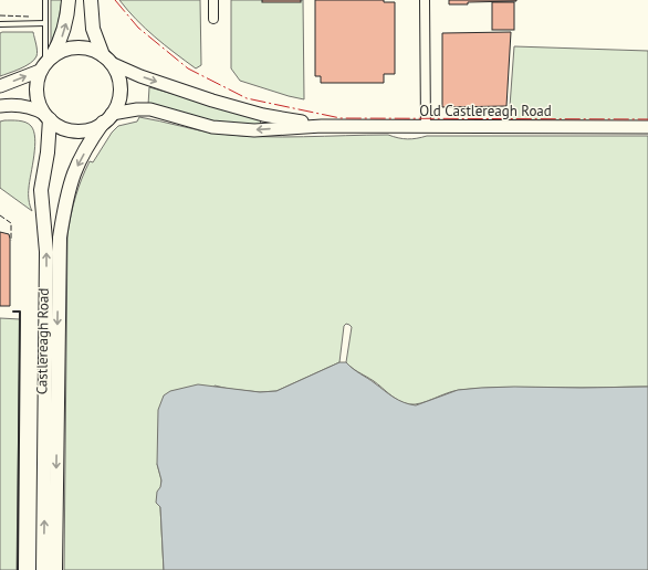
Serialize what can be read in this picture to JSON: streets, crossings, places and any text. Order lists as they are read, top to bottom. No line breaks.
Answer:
{"streets":{"main road":["Castlereagh Road"],"street":["Old Castlereagh Road"]},"crossings":[["Old Castlereagh Road","Castlereagh Road"]]}
